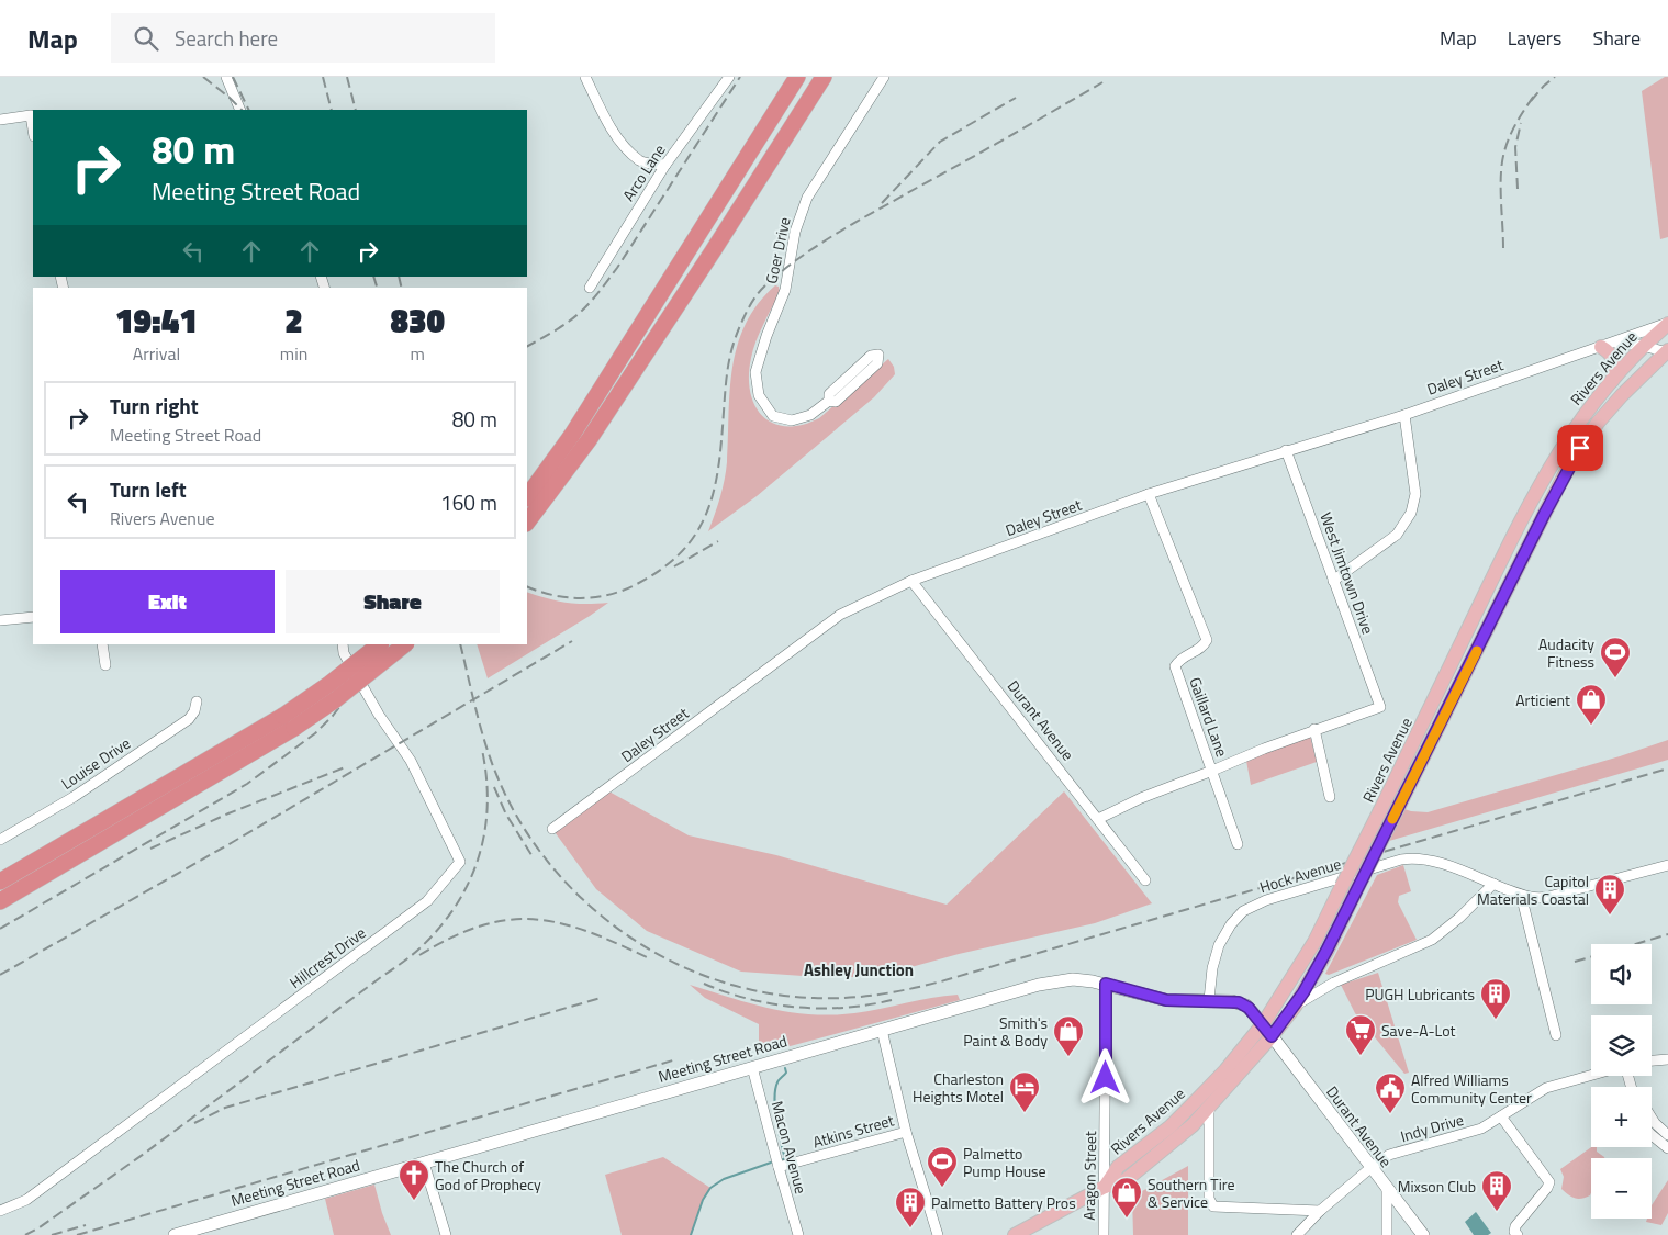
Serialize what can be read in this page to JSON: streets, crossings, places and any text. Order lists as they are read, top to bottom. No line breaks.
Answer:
{"streets":{"main road":["Rivers Avenue"],"street":["Arco Lane","Goer Drive","Daley Street","West Jimtown Drive","Gaillard Lane","Durant Avenue","Louise Drive","Hock Avenue","Hillcrest Drive","Meeting Street Road","Indy Drive","Atkins Street","Macon Avenue","Aragon Street"]},"crossings":[["Rivers Avenue","Daley Street"],["Rivers Avenue","Durant Avenue"],["Rivers Avenue","Meeting Street Road"],["Rivers Avenue","Aragon Street"],["Daley Street","West Jimtown Drive"],["Daley Street","Gaillard Lane"],["Daley Street","Durant Avenue"],["Durant Avenue","Meeting Street Road"],["Durant Avenue","Indy Drive"],["Hock Avenue","Meeting Street Road"],["Meeting Street Road","Macon Avenue"],["Meeting Street Road","Aragon Street"],["Atkins Street","Macon Avenue"]],"districts":["Ashley Junction"],"places":{"sports":["Audacity Fitness","Palmetto Pump House"],"shop":["Articient","Smith's Paint & Body","Southern Tire & Service"],"building":["Capitol Materials Coastal","PUGH Lubricants","Mixson Club","Palmetto Battery Pros"],"supermarket":["Save-A-Lot"],"hotel":["Charleston Heights Motel"],"public building":["Alfred Williams Community Center"],"church":["The Church of God of Prophecy"]},"page":{"header":"Map","search":"Search here","nav":["Map","Layers","Share"],"turn":["80 m","Meeting Street Road"],"eta":["19:41","Arrival","2","min","830","m"],"list":[{"name":"Turn right","note":"Meeting Street Road","value":"80 m"},{"name":"Turn left","note":"Rivers Avenue","value":"160 m"}],"buttons":["Exit","Share"],"map_buttons":["+","−"]}}
